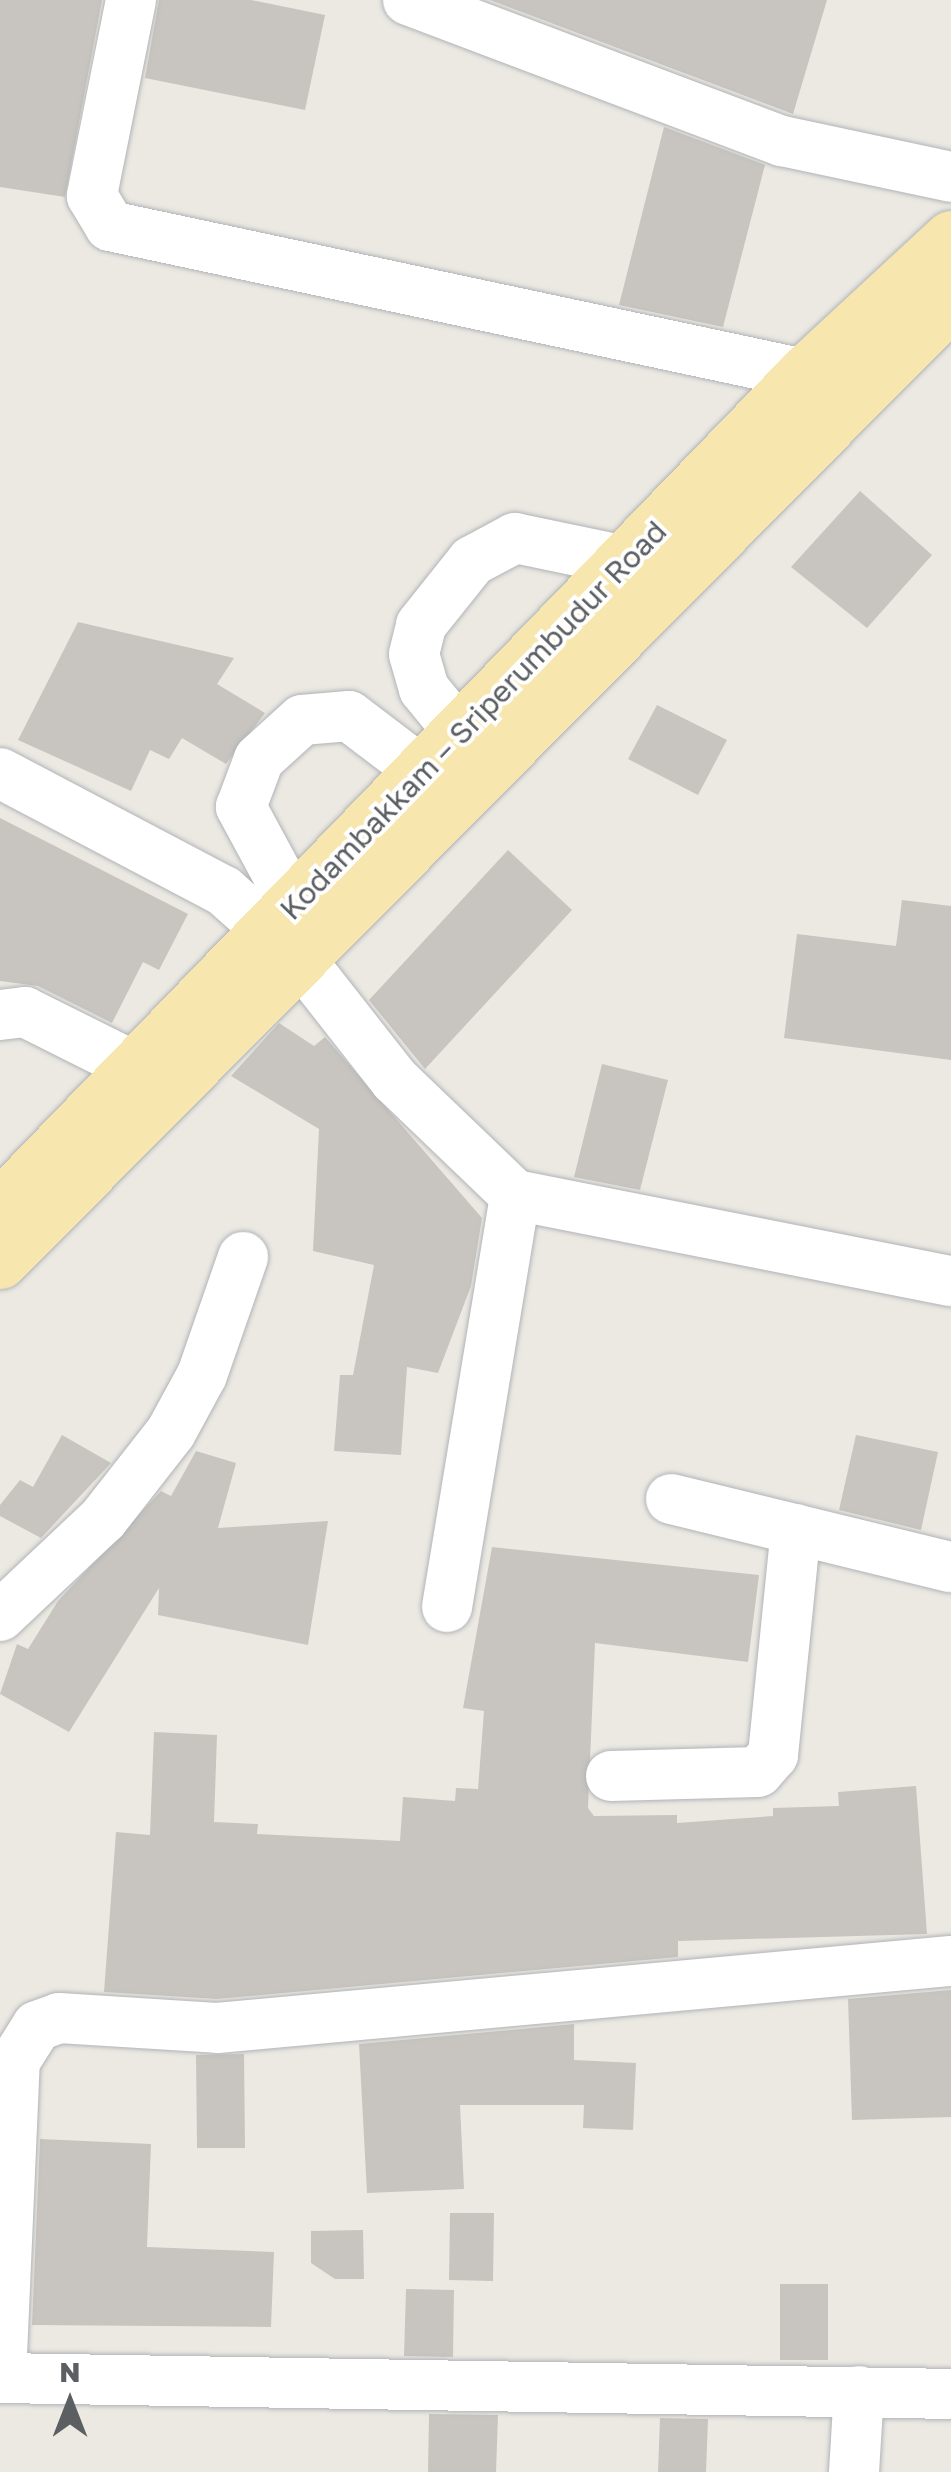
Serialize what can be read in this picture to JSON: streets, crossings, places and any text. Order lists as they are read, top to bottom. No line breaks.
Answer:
{"streets":{"main road":["Kodambakkam – Sriperumbudur Road"]},"north":"top"}
